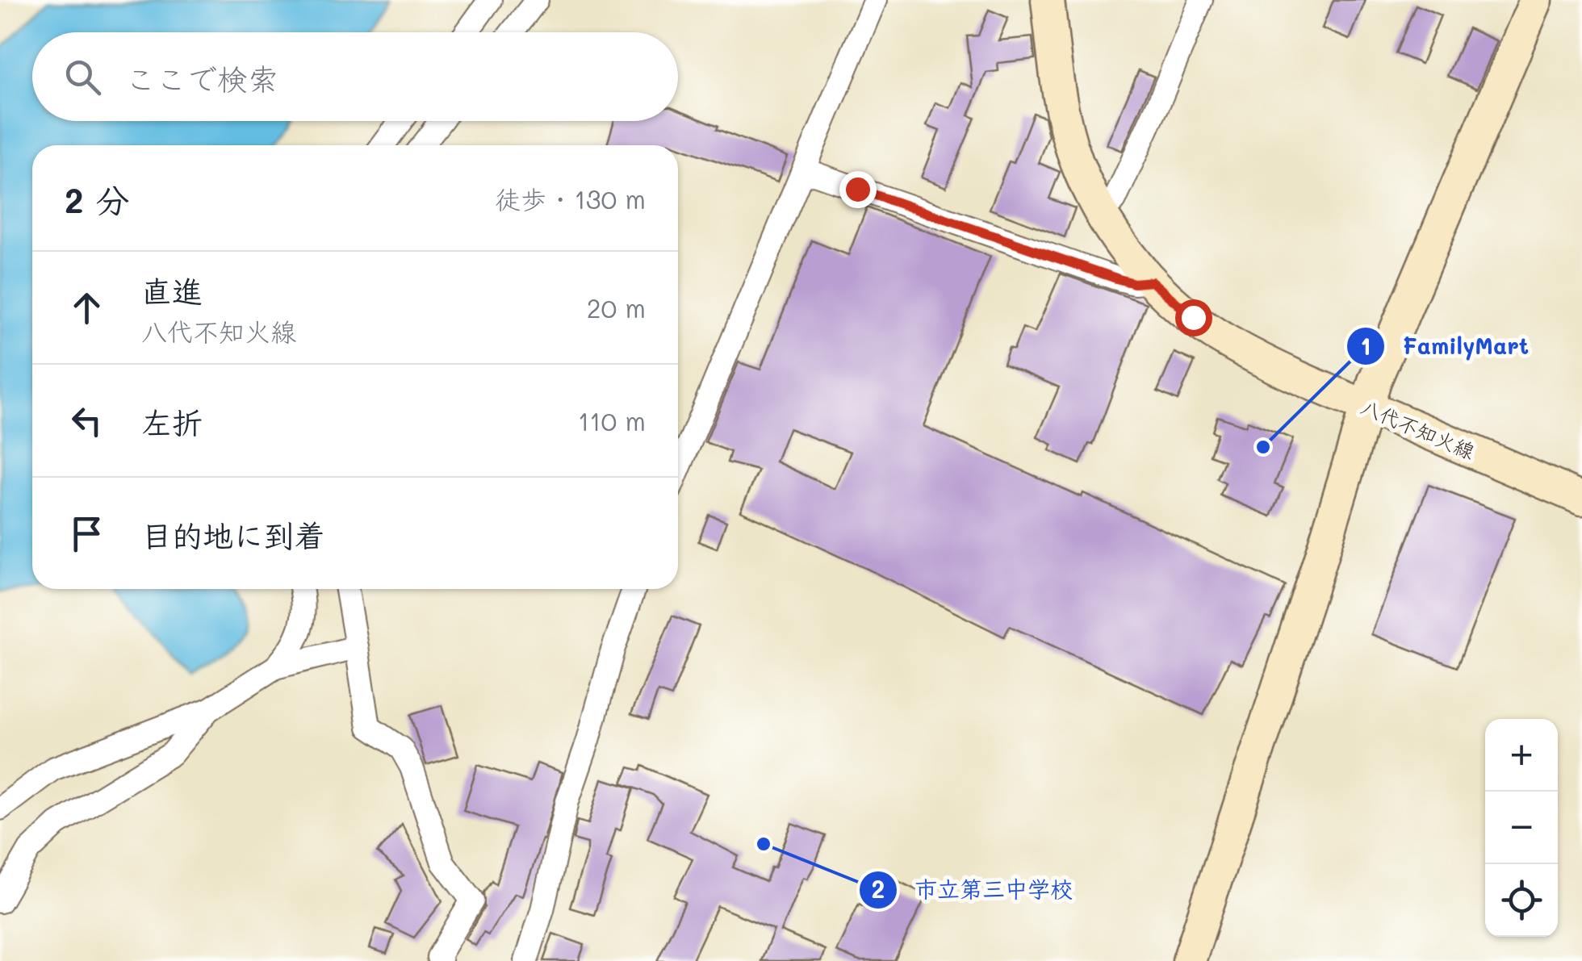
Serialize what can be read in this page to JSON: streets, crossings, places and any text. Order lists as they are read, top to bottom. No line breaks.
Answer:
{"streets":{"street":["八代不知火線"]},"places":["FamilyMart","市立第三中学校"],"page":{"search":"ここで検索","heading":["2 分","徒歩 · 130 m"],"list":[["直進","八代不知火線","20 m"],["左折","110 m"],"目的地に到着"],"map_buttons":["+","−"]}}
